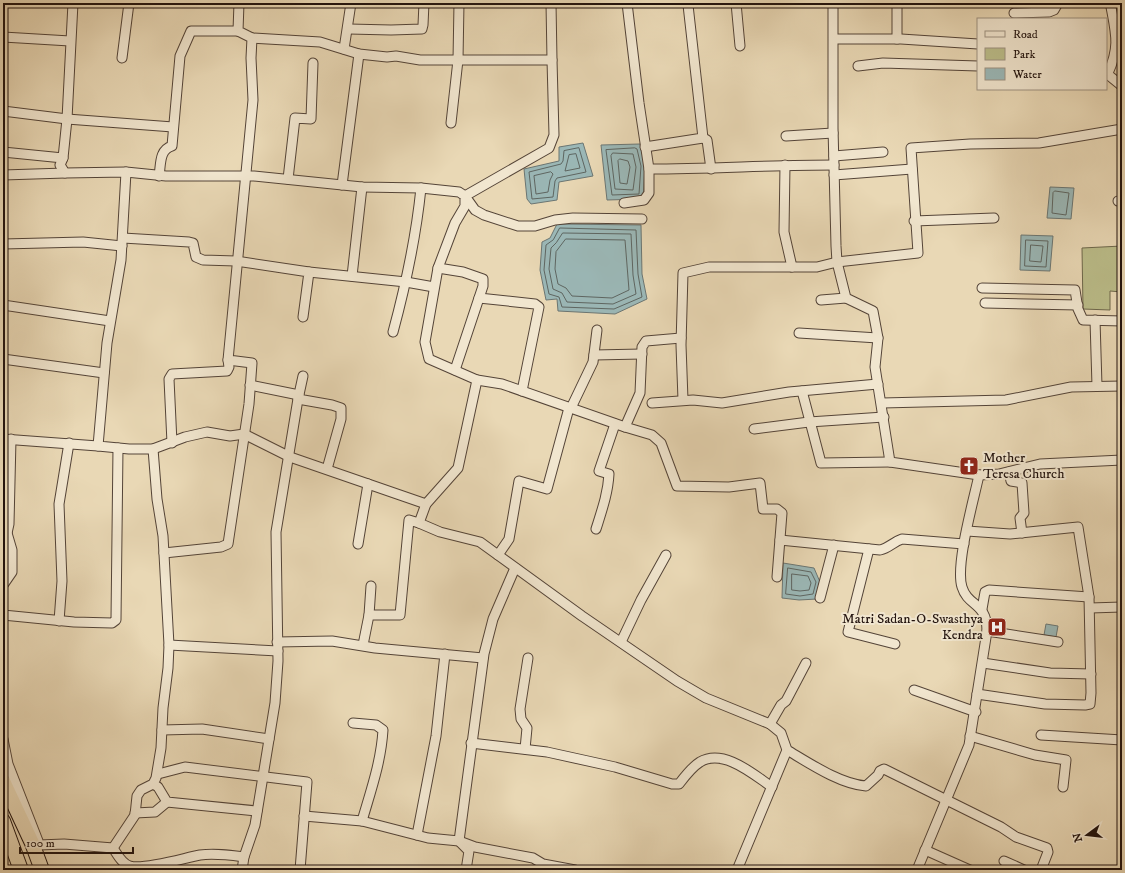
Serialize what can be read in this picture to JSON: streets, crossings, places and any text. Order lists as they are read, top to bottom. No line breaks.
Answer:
{"places":{"church":["Mother Teresa Church"],"hospital":["Matri Sadan-O-Swasthya Kendra"]},"legend":["Road","Park","Water"],"scale_bar":"100 m","north":"left"}
